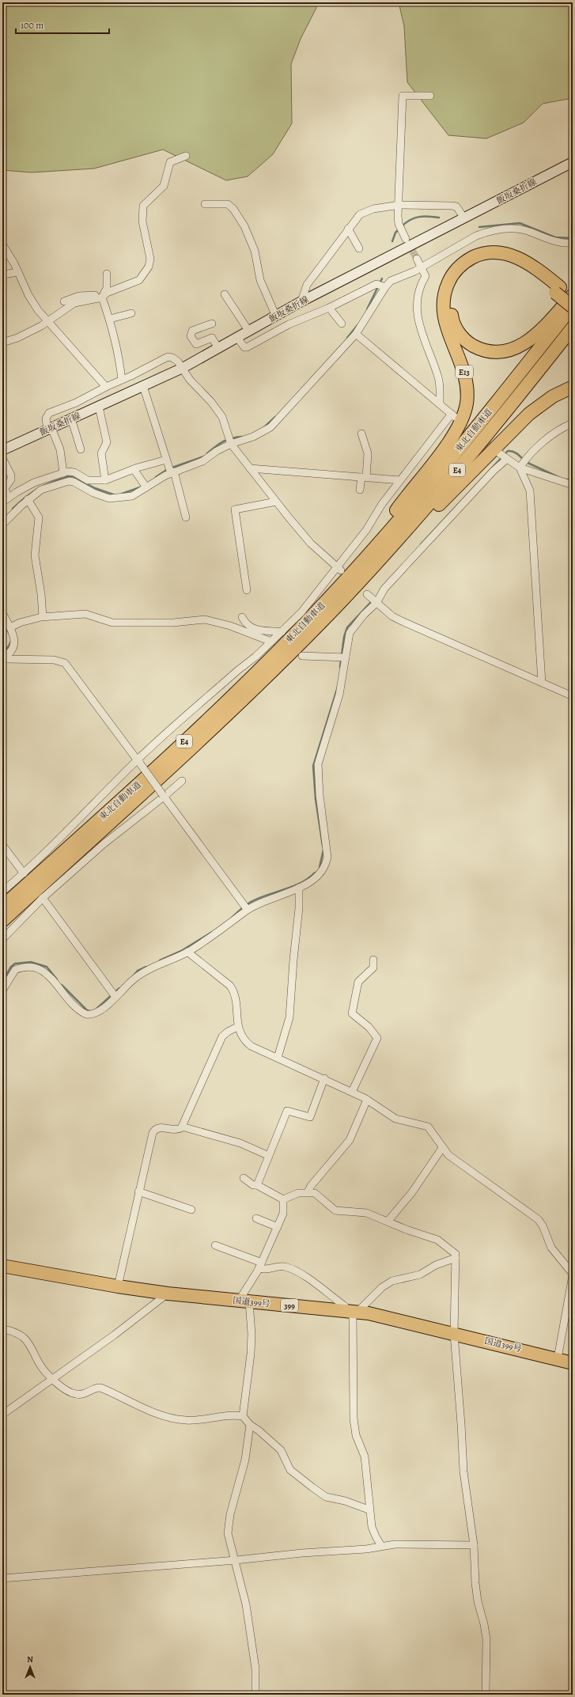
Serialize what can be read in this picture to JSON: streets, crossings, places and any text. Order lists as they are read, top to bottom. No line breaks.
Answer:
{"streets":{"highway":["E13","東北自動車道","E4","国道399号","399"],"main road":["飯坂桑折線"]},"crossings":[["E13","東北自動車道"]],"scale_bar":"100 m","north":"top"}
